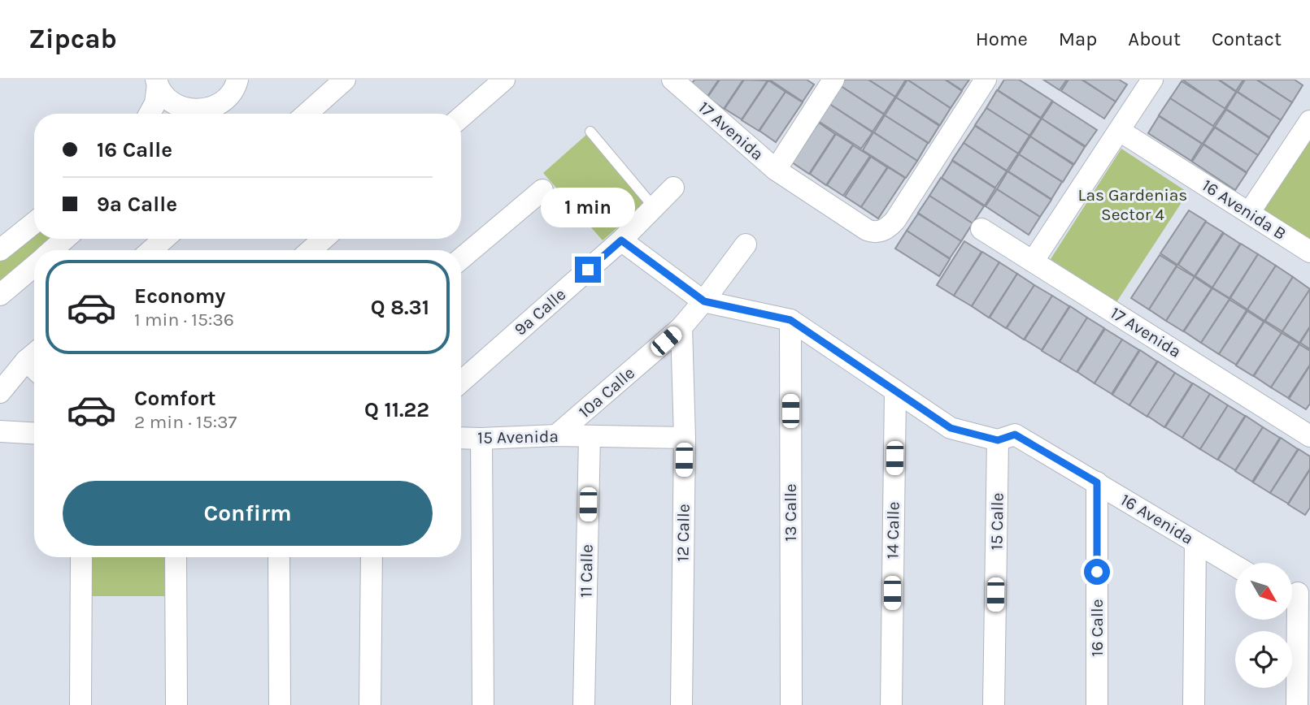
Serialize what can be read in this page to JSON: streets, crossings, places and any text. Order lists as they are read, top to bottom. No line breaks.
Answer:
{"streets":{"street":["17 Avenida","16 Avenida B","9a Calle","10a Calle","15 Avenida","13 Calle","16 Avenida","15 Calle","14 Calle","12 Calle","11 Calle","16 Calle"]},"crossings":[["9a Calle","16 Avenida"],["10a Calle","15 Avenida"],["10a Calle","16 Avenida"],["10a Calle","12 Calle"],["15 Avenida","12 Calle"],["15 Avenida","11 Calle"],["13 Calle","16 Avenida"],["16 Avenida","15 Calle"],["16 Avenida","14 Calle"],["16 Avenida","16 Calle"]],"parks":["Las Gardenias Sector 4"],"north":"bottom right","page":{"header":"Zipcab","nav":["Home","Map","About","Contact"],"banner":["16 Calle","9a Calle"],"bubble":"1 min","list":[{"name":"Economy","note":"1 min · 15:36","value":"Q 8.31"},{"name":"Comfort","note":"2 min · 15:37","value":"Q 11.22"}],"buttons":"Confirm"}}
